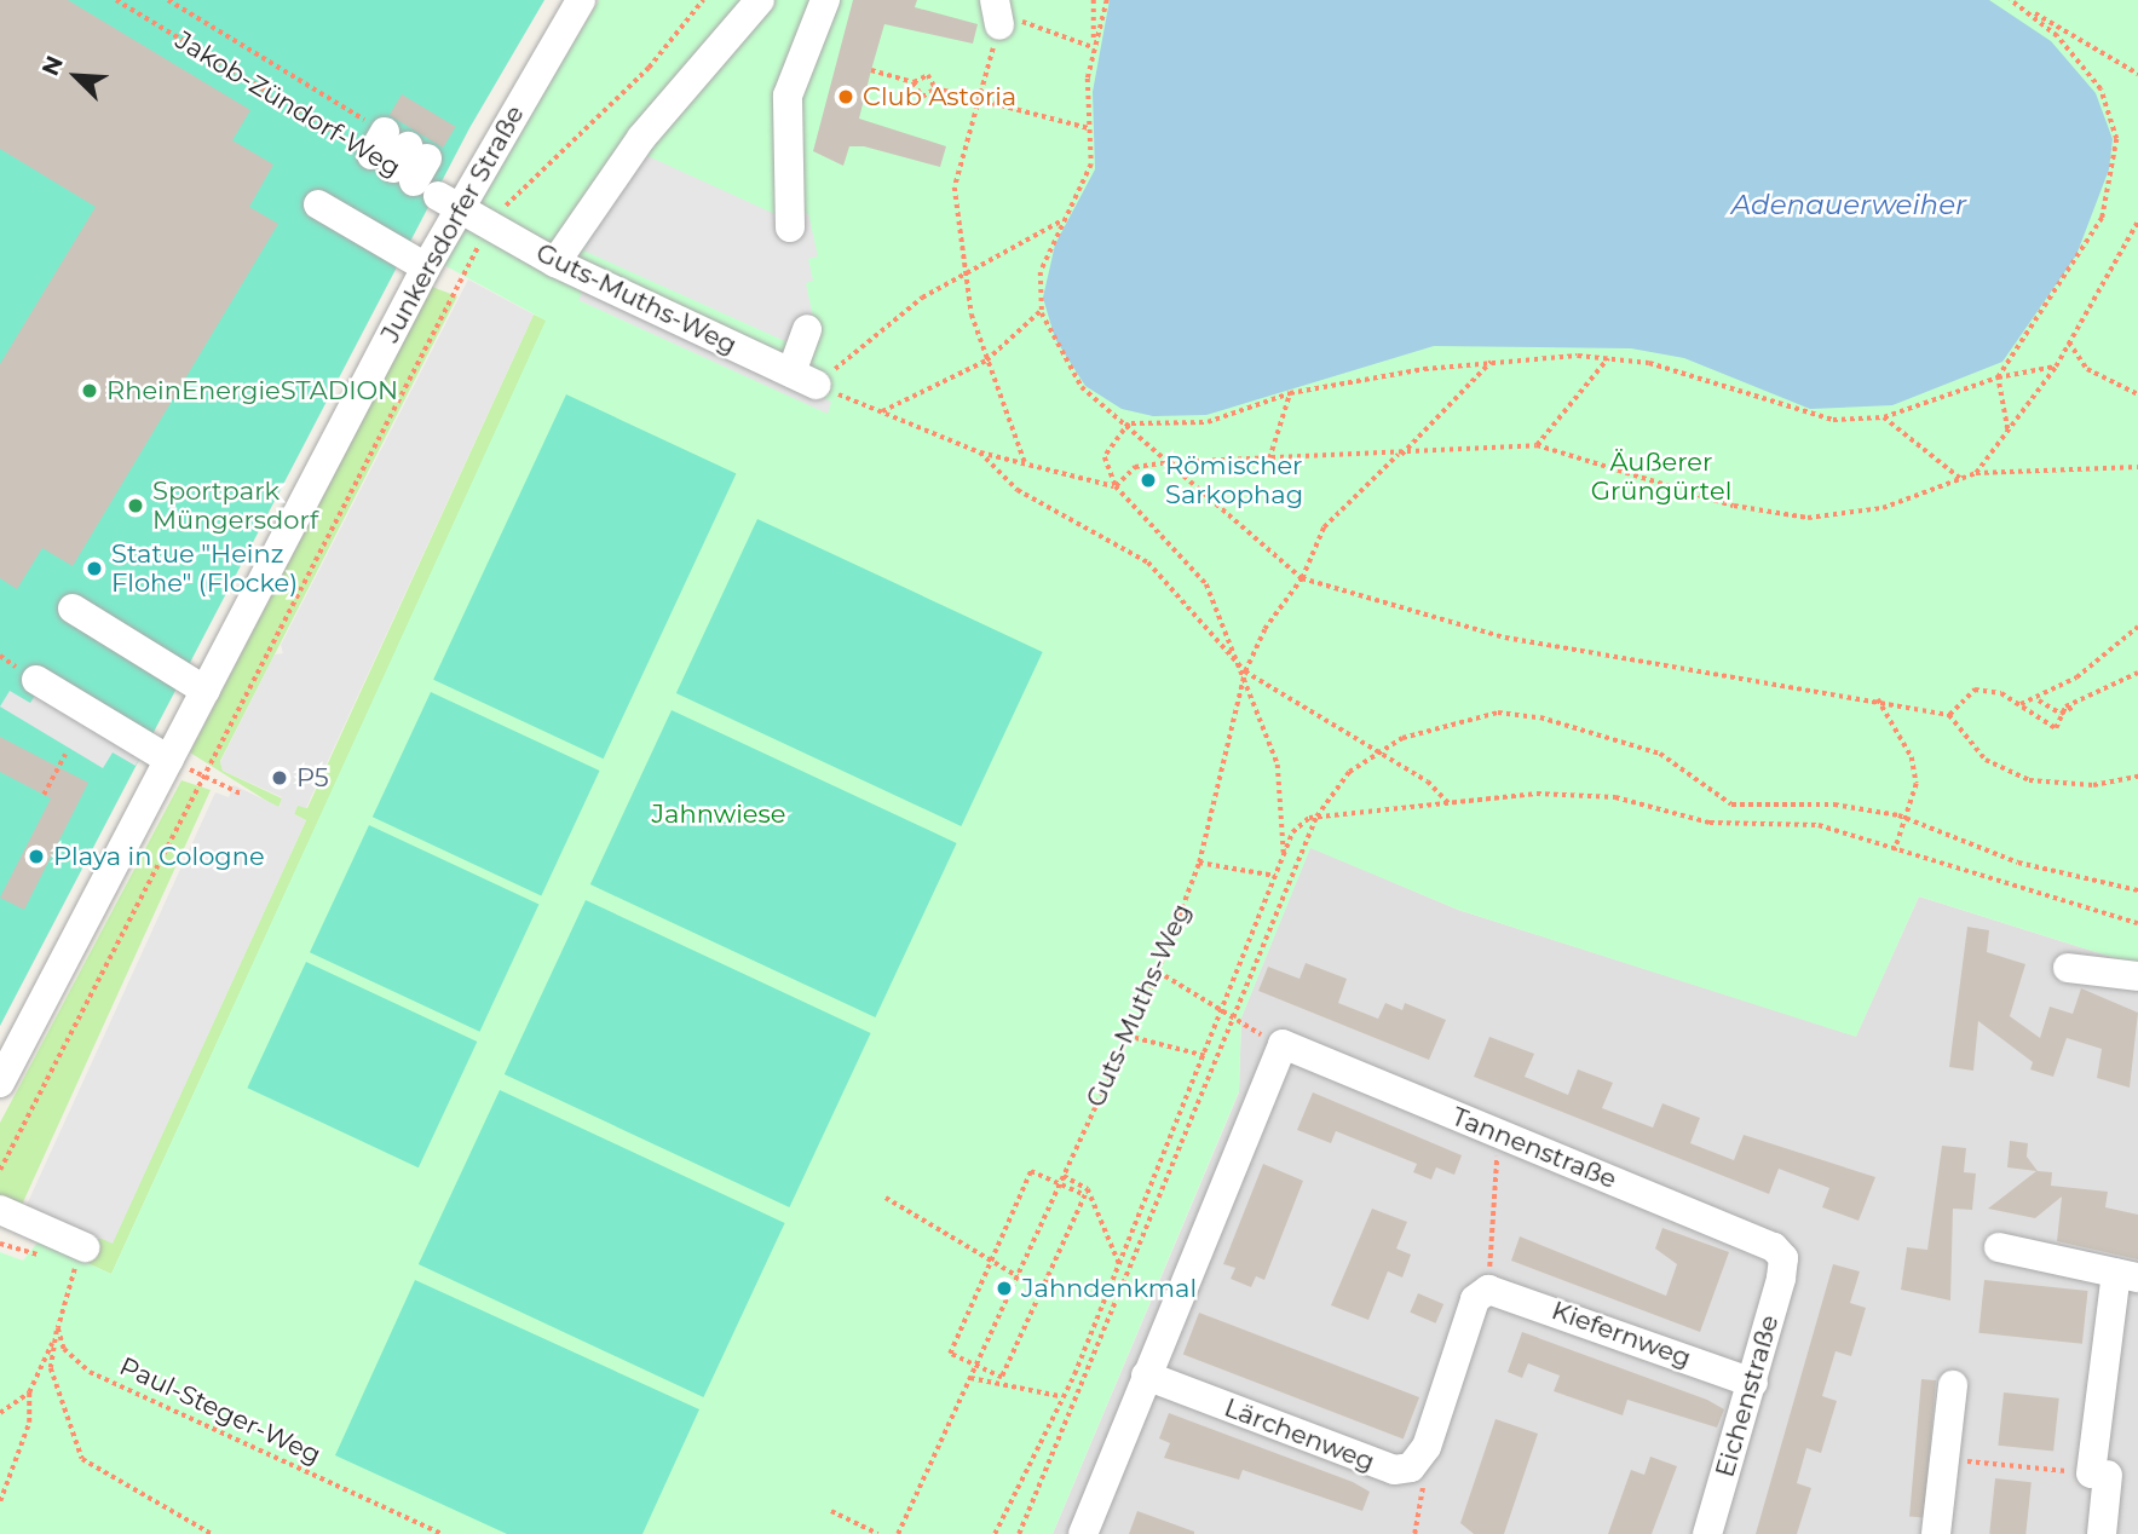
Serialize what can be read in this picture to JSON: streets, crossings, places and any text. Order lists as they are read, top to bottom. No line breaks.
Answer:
{"streets":{"street":["Junkersdorfer Straße","Guts-Muths-Weg","Tannenstraße","Kiefernweg","Eichenstraße","Lärchenweg"],"path":["Jakob-Zündorf-Weg","Paul-Steger-Weg"]},"crossings":[["Jakob-Zündorf-Weg","Junkersdorfer Straße"],["Jakob-Zündorf-Weg","Guts-Muths-Weg"],["Junkersdorfer Straße","Guts-Muths-Weg"],["Tannenstraße","Eichenstraße"],["Kiefernweg","Eichenstraße"],["Kiefernweg","Lärchenweg"]],"water":["Adenauerweiher"],"parks":["Äußerer Grüngürtel","Jahnwiese"],"places":["Club Astoria","RheinEnergieSTADION","Römischer Sarkophag","Sportpark Müngersdorf","Statue \"Heinz Flohe\" (Flocke)","P5","Playa in Cologne","Jahndenkmal"],"north":"top left"}
